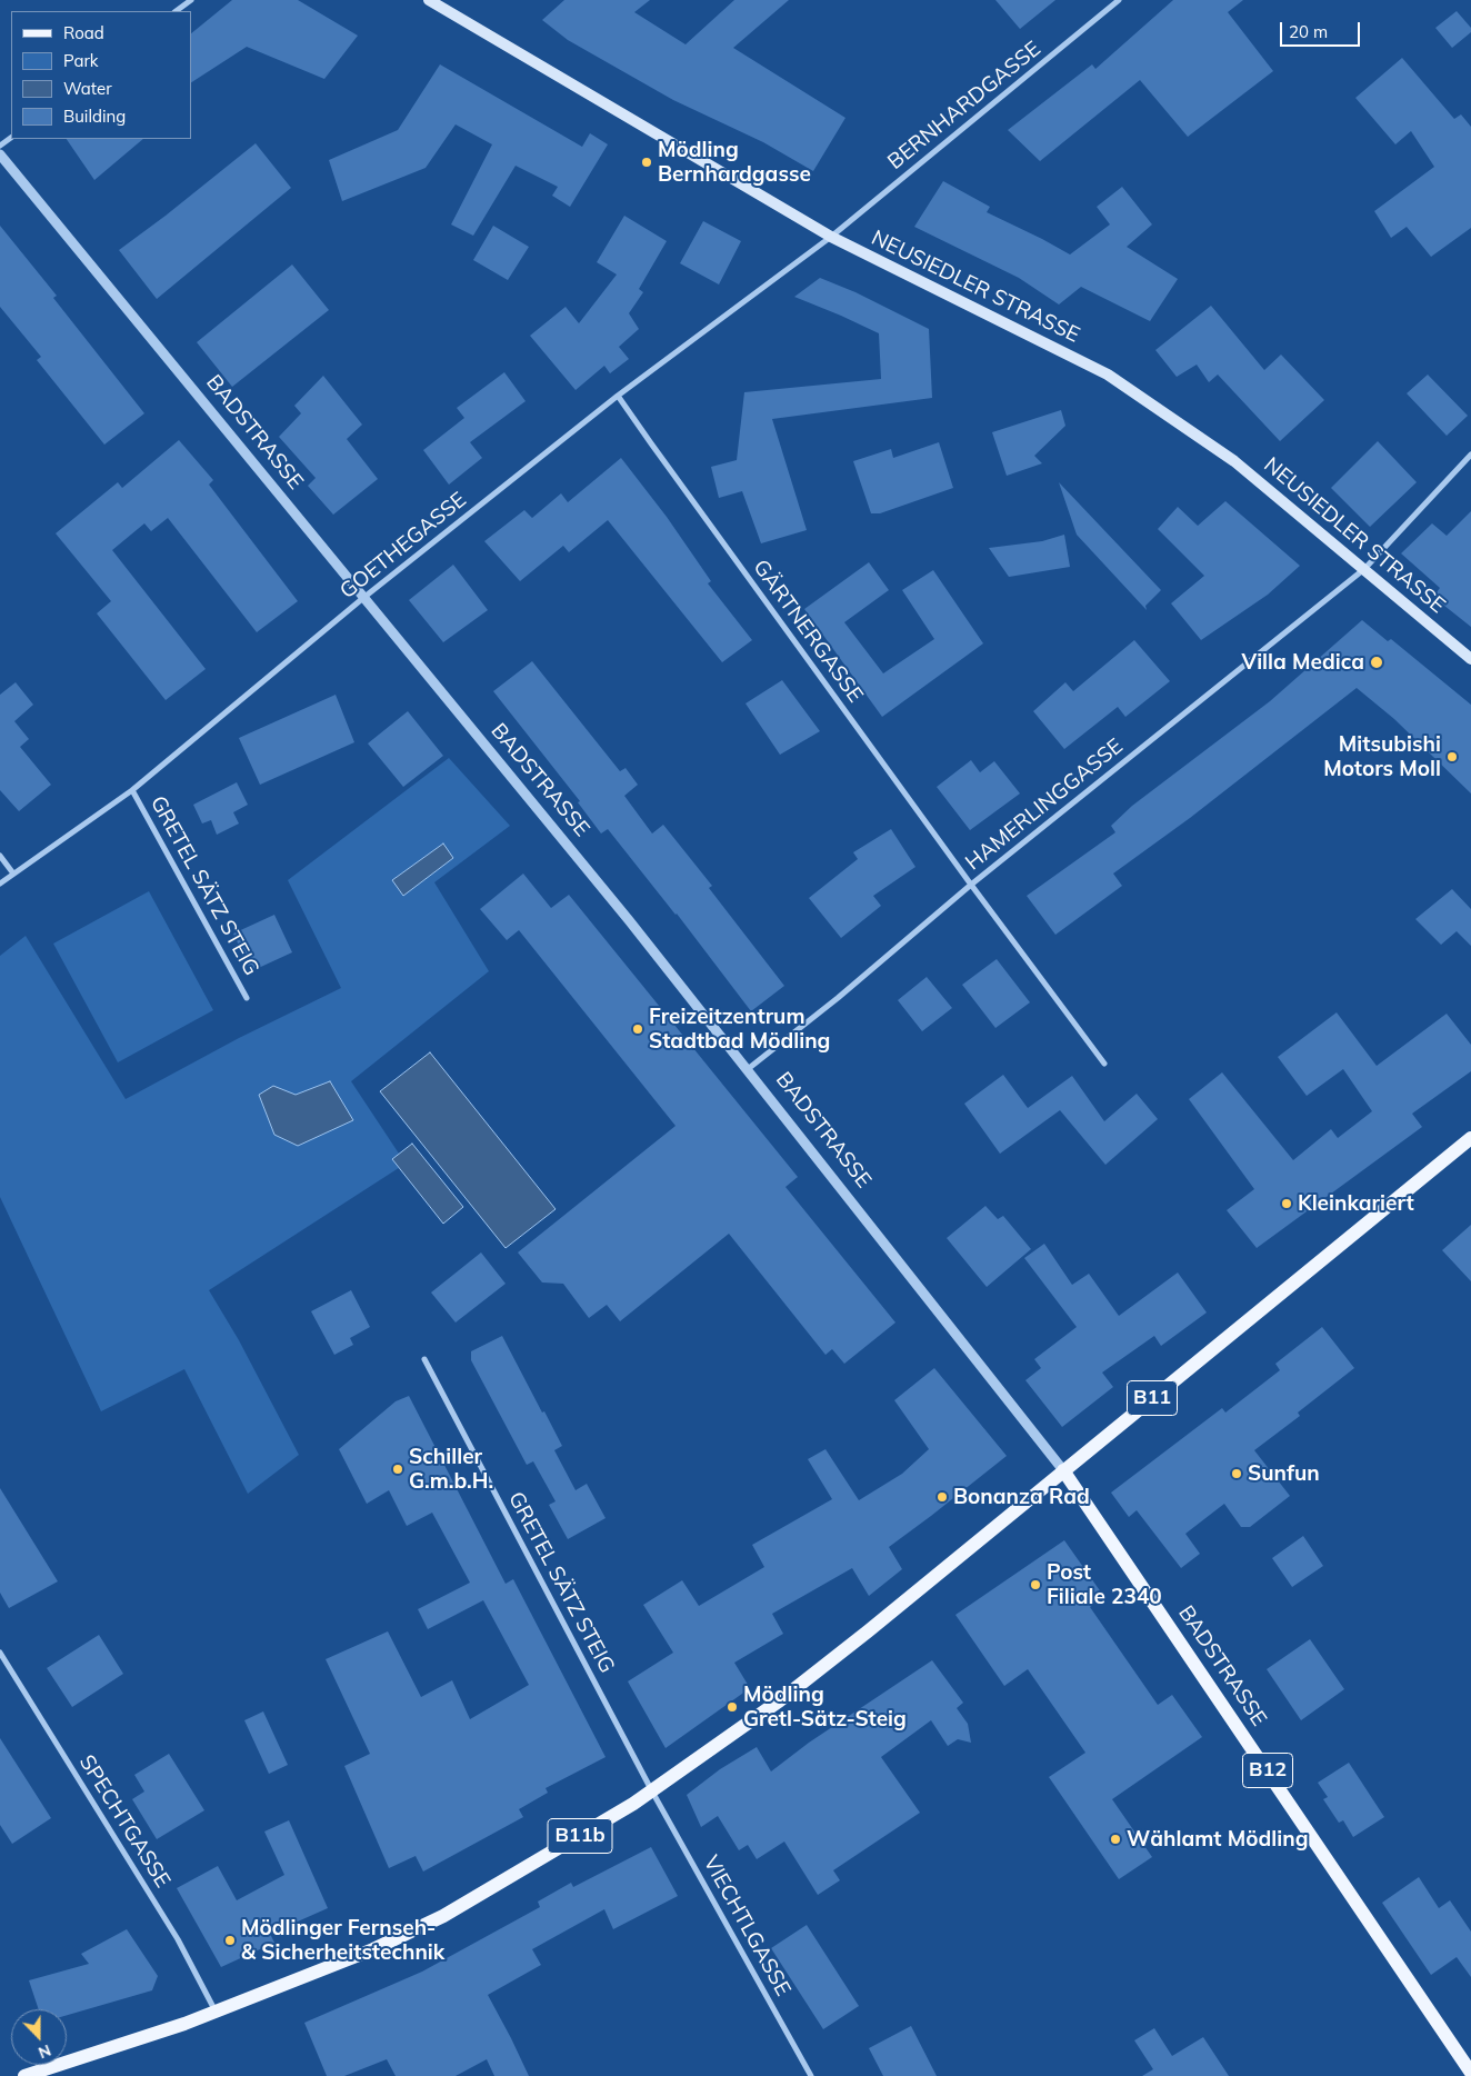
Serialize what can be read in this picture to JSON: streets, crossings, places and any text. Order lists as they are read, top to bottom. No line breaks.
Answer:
{"streets":{"main road":["NEUSIEDLER STRASSE","BADSTRASSE","B11","B12","B11b"],"street":["BERNHARDGASSE","GOETHEGASSE","GÄRTNERGASSE","HAMERLINGGASSE","GRETEL SÄTZ STEIG","SPECHTGASSE","VIECHTLGASSE"]},"crossings":[["BERNHARDGASSE","NEUSIEDLER STRASSE"],["BERNHARDGASSE","GOETHEGASSE"],["NEUSIEDLER STRASSE","GOETHEGASSE"],["NEUSIEDLER STRASSE","HAMERLINGGASSE"],["BADSTRASSE","GOETHEGASSE"],["BADSTRASSE","HAMERLINGGASSE"],["BADSTRASSE","B11"],["BADSTRASSE","B11b"],["GOETHEGASSE","GÄRTNERGASSE"],["GOETHEGASSE","GRETEL SÄTZ STEIG"],["GÄRTNERGASSE","HAMERLINGGASSE"],["GRETEL SÄTZ STEIG","B11b"],["GRETEL SÄTZ STEIG","VIECHTLGASSE"],["B11","B11b"],["SPECHTGASSE","B11b"],["B11b","VIECHTLGASSE"]],"places":["Mödling Bernhardgasse","Villa Medica","Mitsubishi Motors Moll","Freizeitzentrum Stadtbad Mödling","Kleinkariert","Schiller G.m.b.H.","Sunfun","Bonanza Rad","Post Filiale 2340","Mödling Gretl-Sätz-Steig","Wählamt Mödling","Mödlinger Fernseh- & Sicherheitstechnik"],"legend":["Road","Park","Water","Building"],"scale_bar":"20 m","north":"bottom"}
